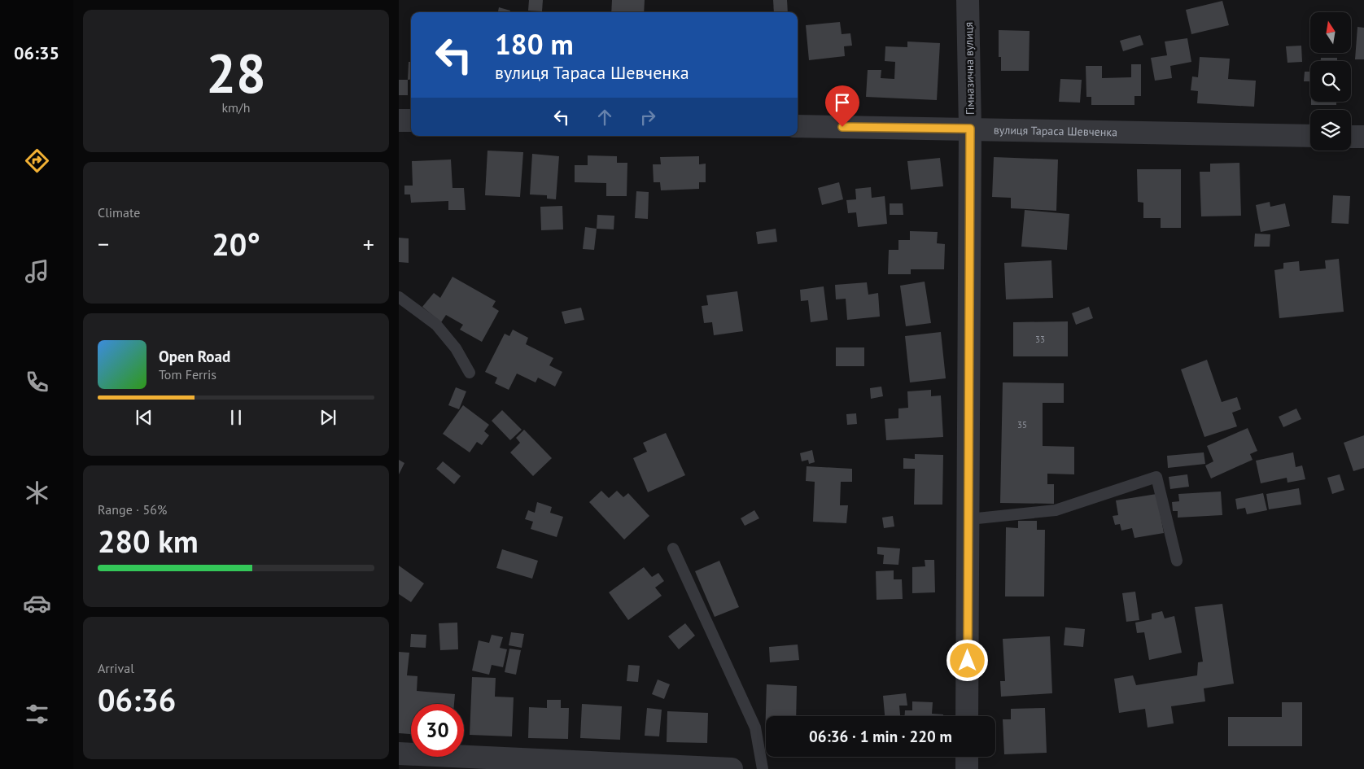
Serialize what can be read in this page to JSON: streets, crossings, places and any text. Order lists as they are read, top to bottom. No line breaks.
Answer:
{"streets":{"street":["Гімназична вулиця","вулиця Тараса Шевченка"]},"crossings":[["Гімназична вулиця","вулиця Тараса Шевченка"]],"house_numbers":["33","35"],"north":"top","page":{"tabs":"06:35","tile":[["28","km/h"],"Climate",["Range · 56%","280 km"],["Arrival","06:36"]],"turn":["180 m","вулиця Тараса Шевченка"],"heat":["−","20°","+"],"song":["Open Road","Tom Ferris"],"limit":"30","trip":"06:36 · 1 min · 220 m"}}
